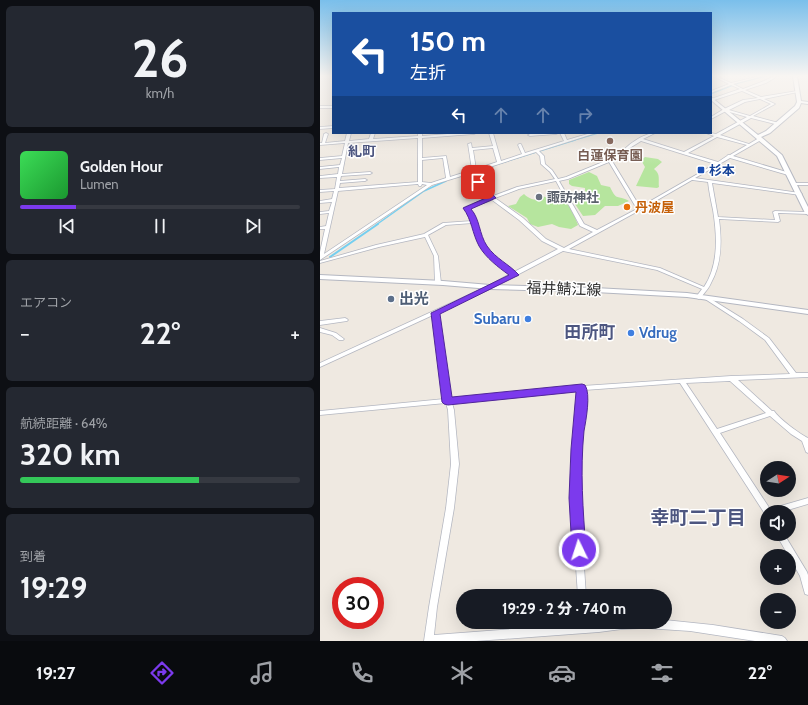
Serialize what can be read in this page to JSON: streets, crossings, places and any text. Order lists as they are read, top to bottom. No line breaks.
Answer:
{"streets":{"main road":["福井鯖江線"]},"districts":["糺町","田所町","幸町二丁目"],"places":{"other":["白蓮保育園","諏訪神社","丹波屋","出光","Subaru","Vdrug"],"transit":["杉本"]},"north":"right","page":{"tile":[["26","km/h"],"エアコン",["航続距離 · 64%","320 km"],["到着","19:29"]],"turn":["150 m","左折"],"song":["Golden Hour","Lumen"],"heat":["−","22°","+"],"map_buttons":["+","−"],"limit":"30","trip":"19:29 · 2 分 · 740 m","tabs":["19:27","22°"]}}
